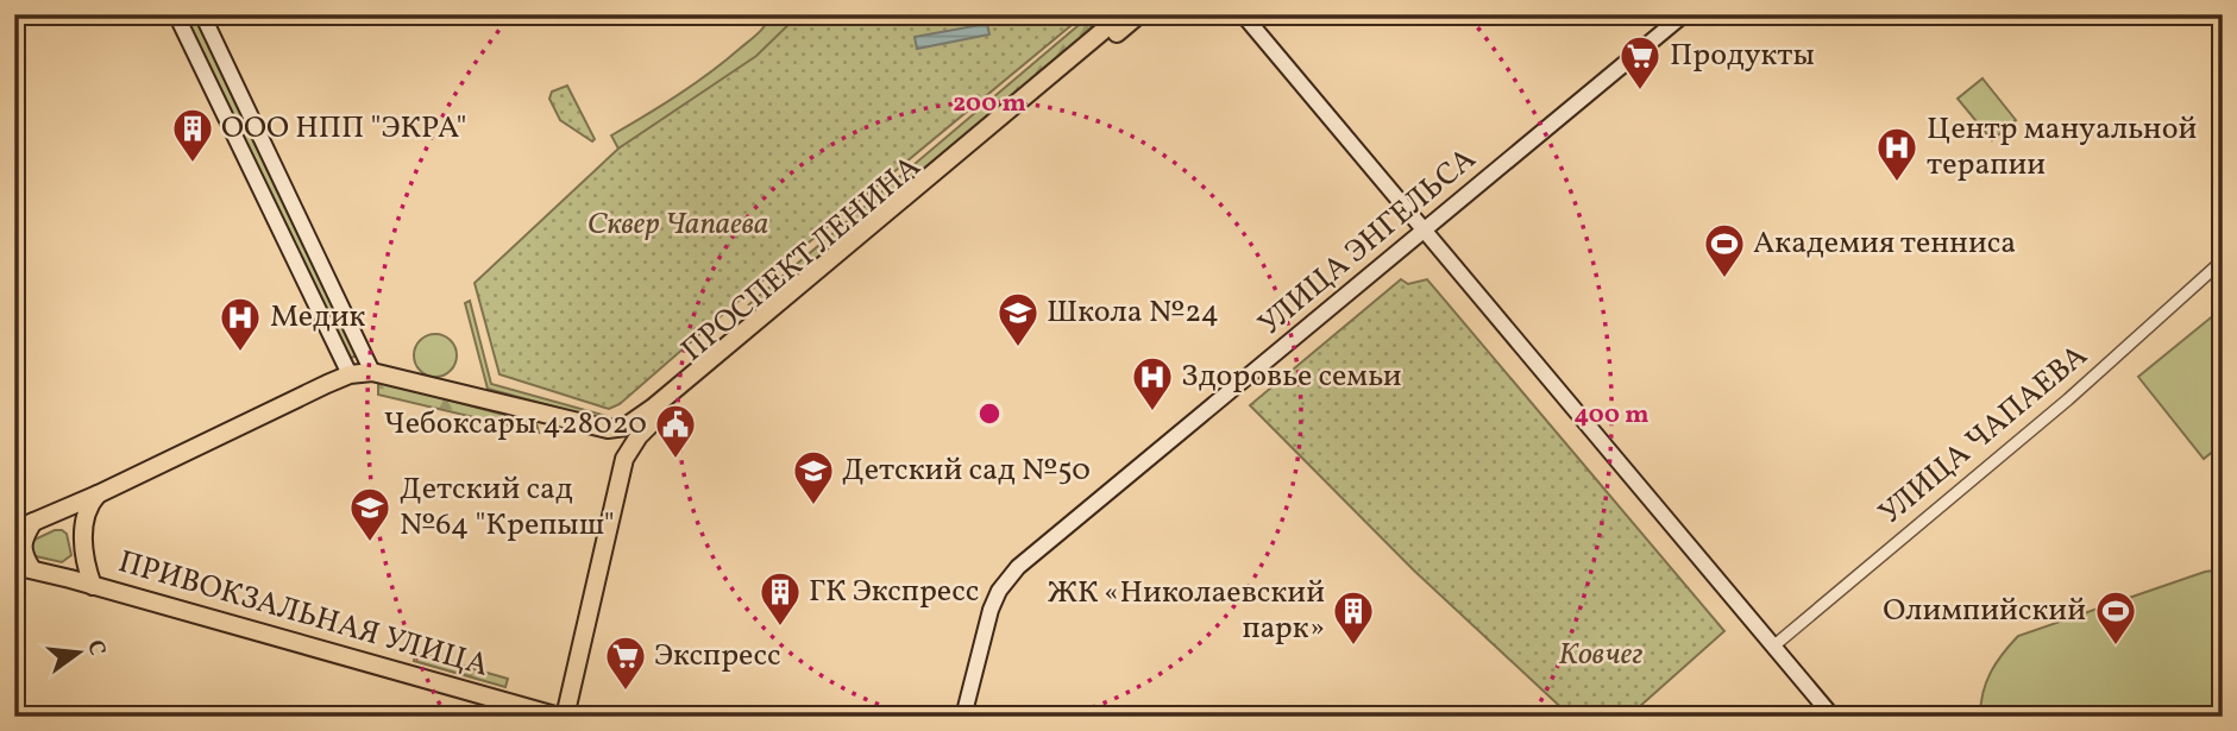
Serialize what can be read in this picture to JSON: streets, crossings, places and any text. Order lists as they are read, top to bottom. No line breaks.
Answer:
{"streets":{"main road":["ПРОСПЕКТ ЛЕНИНА","ПРИВОКЗАЛЬНАЯ УЛИЦА"],"street":["УЛИЦА ЭНГЕЛЬСА","УЛИЦА ЧАПАЕВА"]},"parks":["Сквер Чапаева","Ковчег"],"places":{"supermarket":["Продукты","Экспресс"],"building":["ООО НПП \"ЭКРА\"","ГК Экспресс","ЖК «Николаевский парк»"],"hospital":["Центр мануальной терапии","Медик","Здоровье семьи"],"sports":["Академия тенниса","Олимпийский"],"school or university":["Школа №24","Детский сад №50","Детский сад №64 \"Крепыш\""],"public building":["Чебоксары 428020"]},"north":"right","rings":["200 m","400 m"]}
